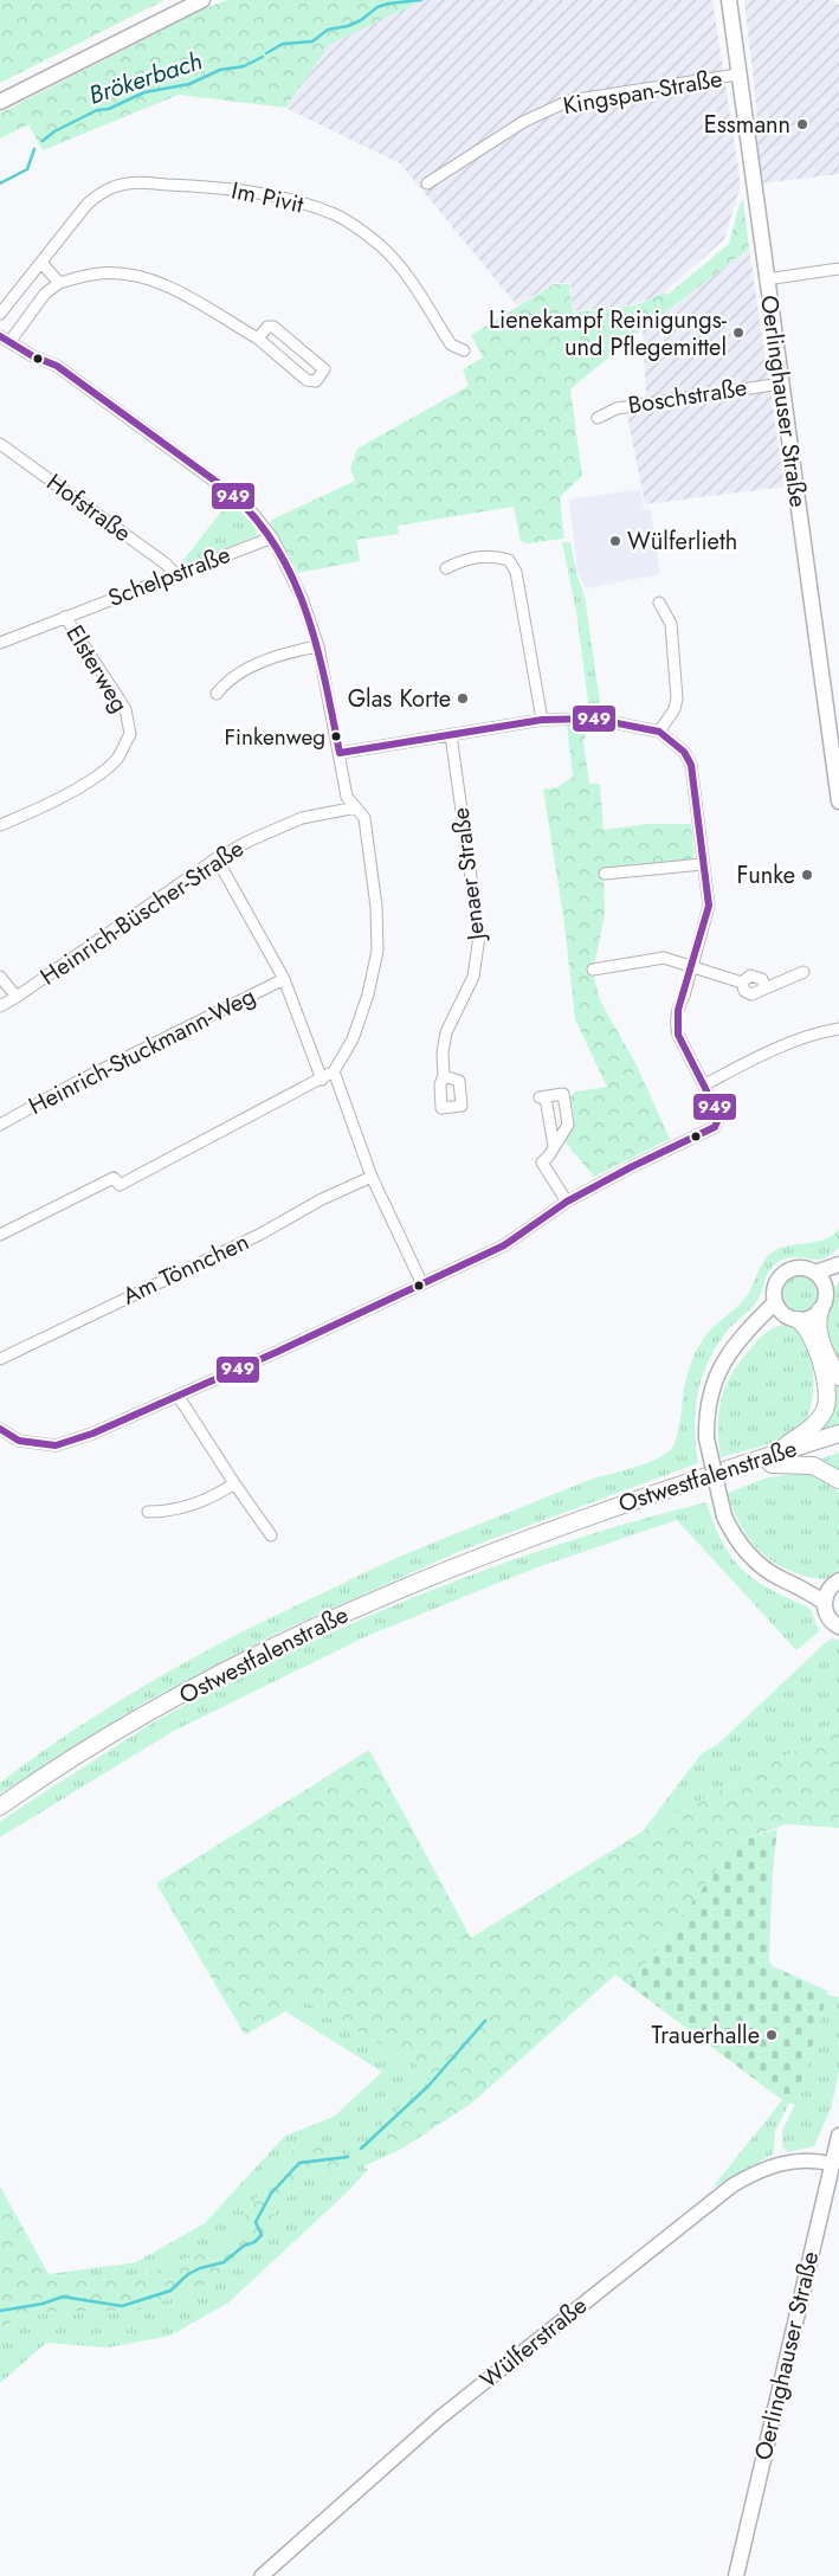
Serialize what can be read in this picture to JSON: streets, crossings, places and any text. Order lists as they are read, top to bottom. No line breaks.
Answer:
{"streets":{"main road":["Oerlinghauser Straße","Ostwestfalenstraße"],"street":["Kingspan-Straße","Im Pivit","Boschstraße","Hofstraße","Schelpstraße","Elsterweg","Jenaer Straße","Heinrich-Büscher-Straße","Heinrich-Stuckmann-Weg","Am Tönnchen","Wülferstraße"]},"crossings":[["Kingspan-Straße","Oerlinghauser Straße"],["Boschstraße","Oerlinghauser Straße"],["Oerlinghauser Straße","Wülferstraße"],["Hofstraße","Schelpstraße"],["Schelpstraße","Elsterweg"]],"water":["Brökerbach"],"places":["Essmann","Lienekampf Reinigungs- und Pflegemittel","Wülferlieth","Glas Korte","Finkenweg","Funke","Trauerhalle"],"lines":["transit line 949"]}
